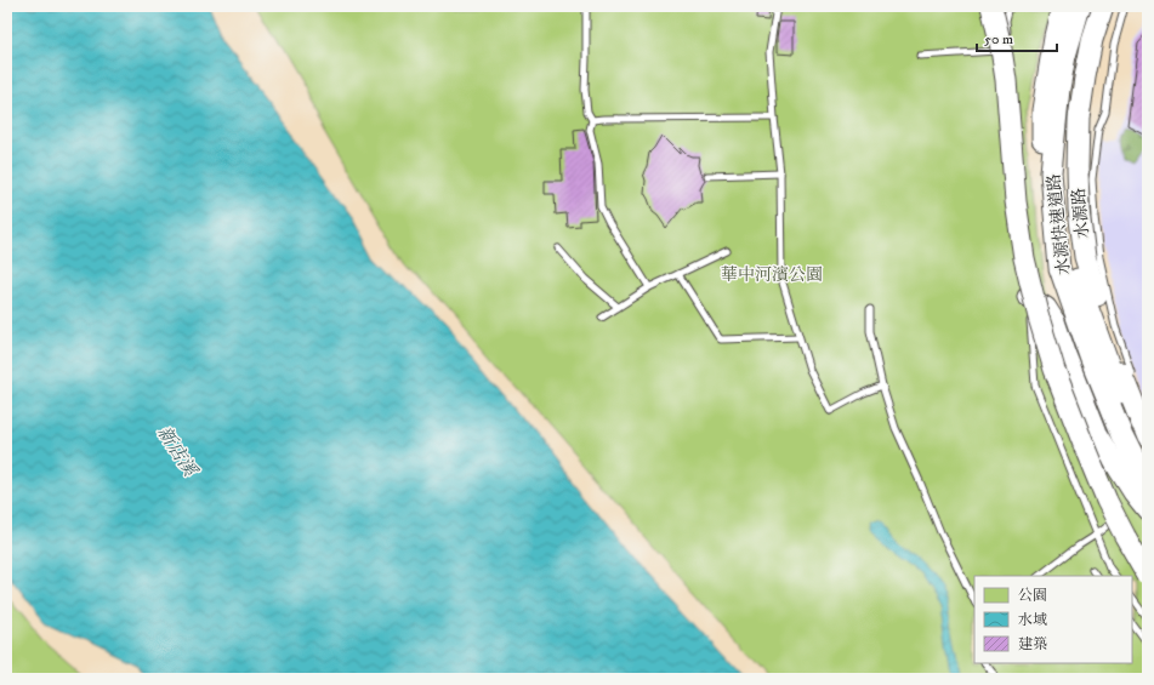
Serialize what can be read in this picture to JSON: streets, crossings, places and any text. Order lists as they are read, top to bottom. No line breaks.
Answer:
{"streets":{"highway":["水源快速道路"],"lane":["水源路"]},"water":["新店溪"],"parks":["華中河濱公園"],"legend":["公園","水域","建築"],"scale_bar":"50 m"}
